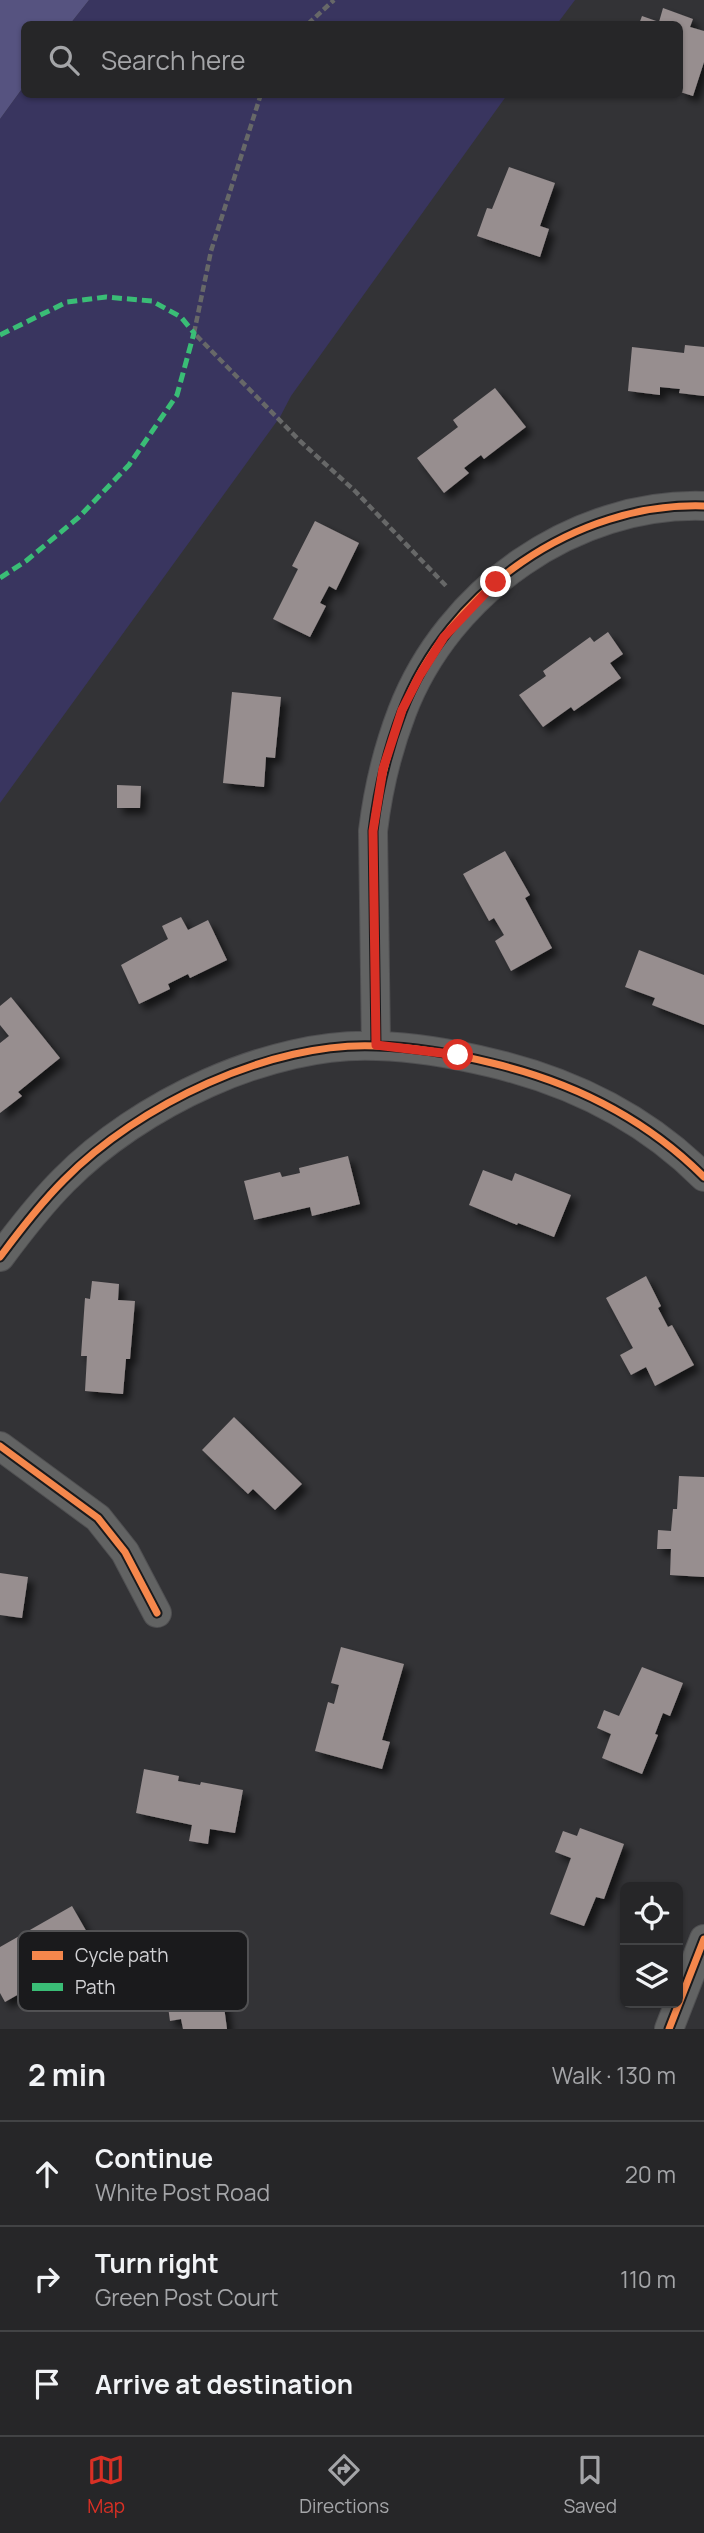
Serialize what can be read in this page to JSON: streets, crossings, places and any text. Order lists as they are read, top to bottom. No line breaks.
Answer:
{"legend":["Cycle path","Path"],"page":{"search":"Search here","heading":["2 min","Walk · 130 m"],"list":[["Continue","White Post Road","20 m"],["Turn right","Green Post Court","110 m"],"Arrive at destination"],"nav":["Map","Directions","Saved"]}}
